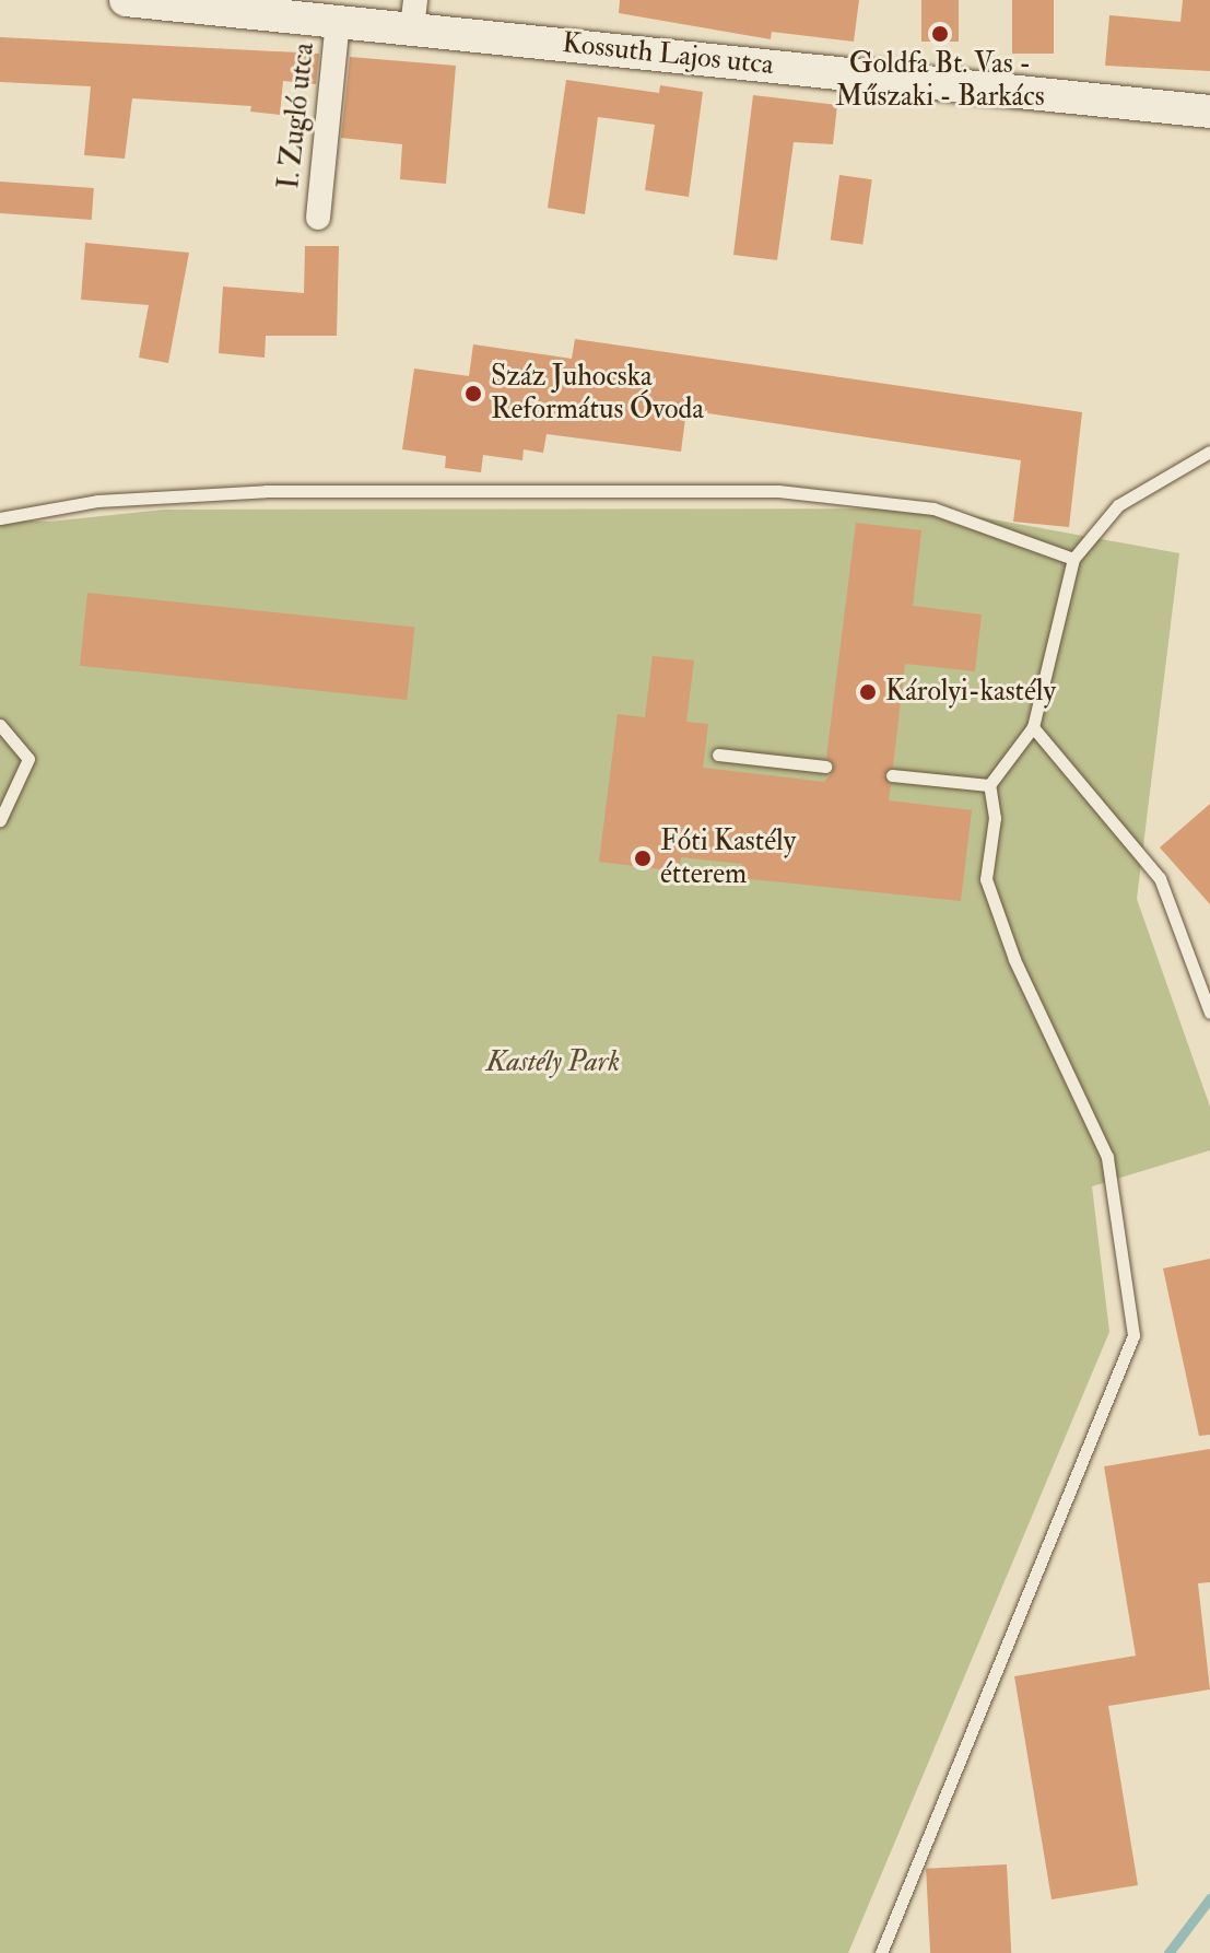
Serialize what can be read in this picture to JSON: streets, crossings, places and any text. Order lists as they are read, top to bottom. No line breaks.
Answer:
{"streets":{"main road":["Kossuth Lajos utca"],"street":["I. Zugló utca"]},"crossings":[["Kossuth Lajos utca","I. Zugló utca"]],"parks":["Kastély Park"],"places":["Goldfa Bt. Vas - Műszaki - Barkács","Száz Juhocska Református Óvoda","Károlyi-kastély","Fóti Kastély étterem"]}
